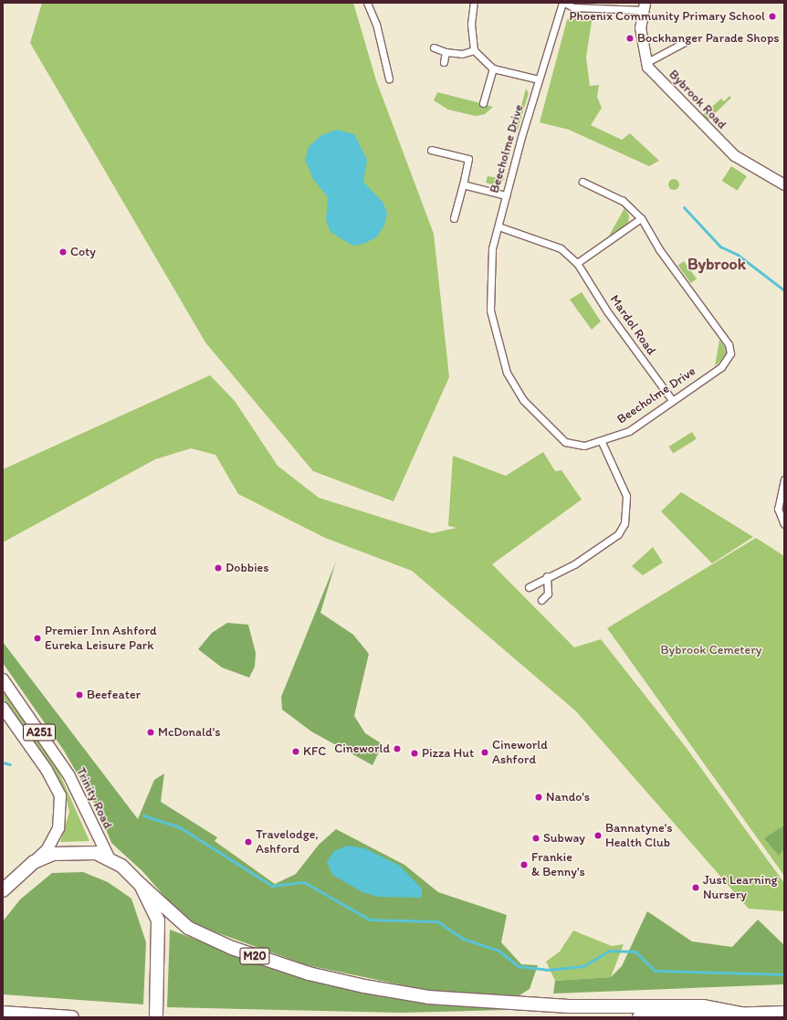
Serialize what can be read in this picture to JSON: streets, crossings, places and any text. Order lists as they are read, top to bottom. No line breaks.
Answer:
{"streets":{"highway":["M20"],"main road":["A251","Trinity Road"],"street":["Bybrook Road","Beecholme Drive","Mardol Road"]},"crossings":[["Beecholme Drive","Mardol Road"]],"districts":["Bybrook"],"parks":["Bybrook Cemetery"],"places":["Phoenix Community Primary School","Bockhanger Parade Shops","Coty","Dobbies","Premier Inn Ashford Eureka Leisure Park","Beefeater","McDonald's","Cineworld","KFC","Cineworld Ashford","Pizza Hut","Nando's","Bannatyne's Health Club","Subway","Travelodge, Ashford","Frankie & Benny's","Just Learning Nursery"]}
